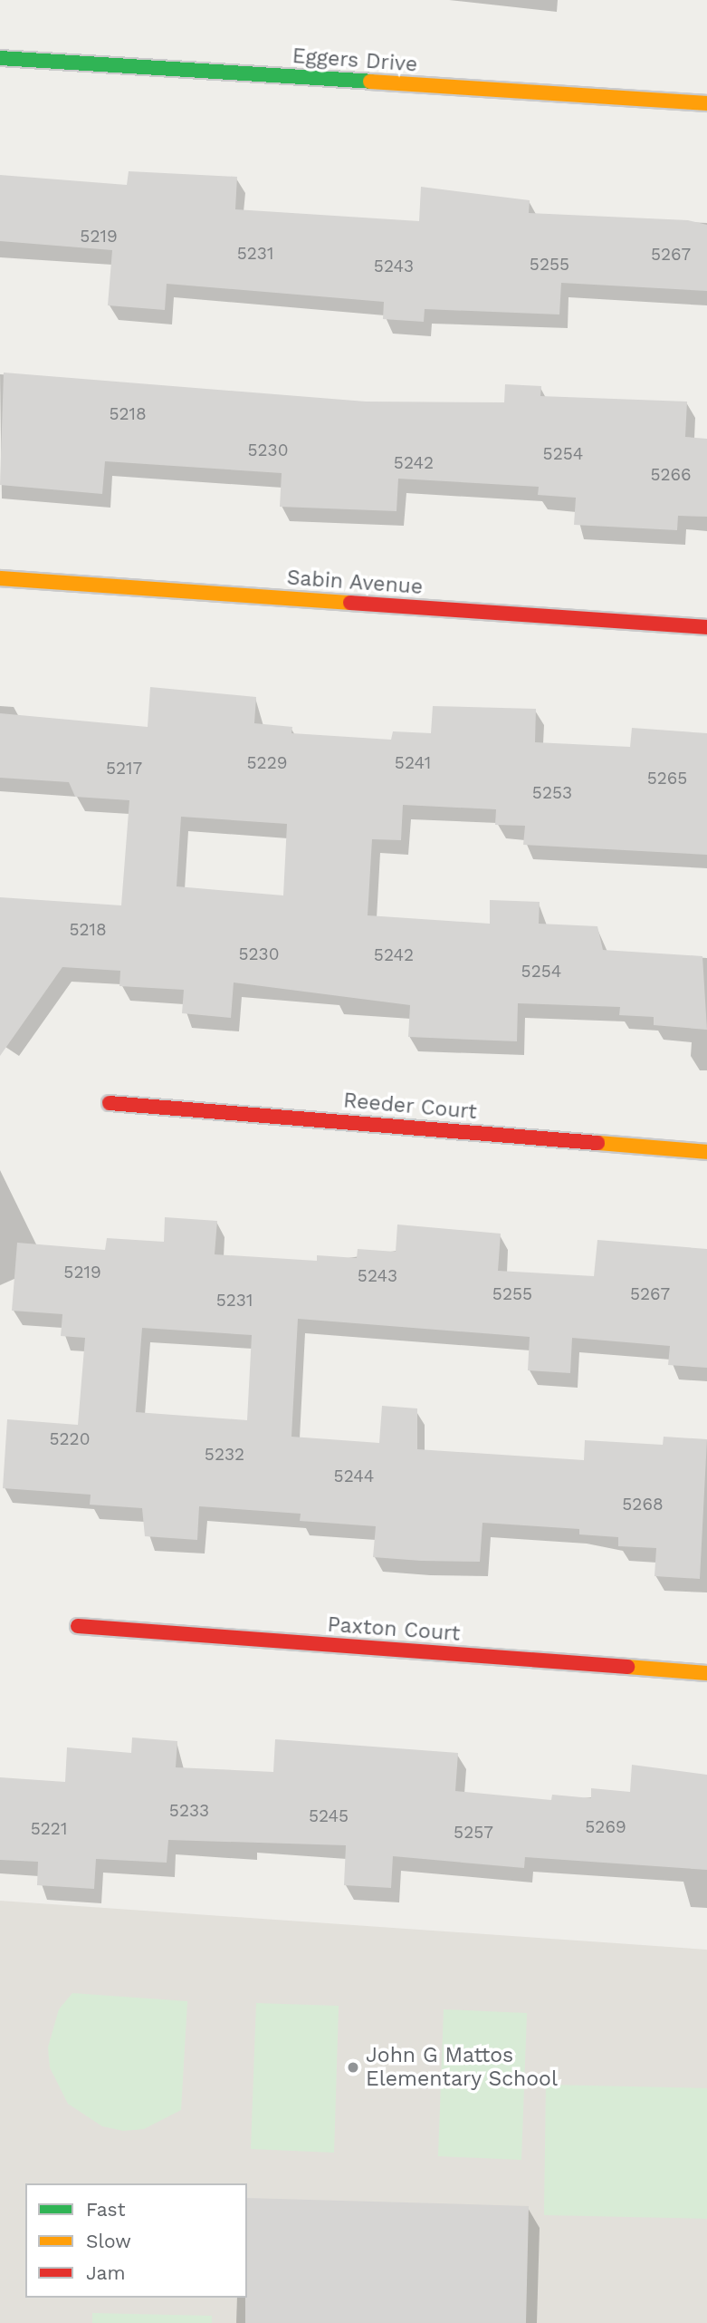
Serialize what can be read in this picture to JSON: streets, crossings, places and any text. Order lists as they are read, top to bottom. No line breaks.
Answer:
{"streets":{"street":["Eggers Drive","Sabin Avenue","Reeder Court","Paxton Court"]},"places":["John G Mattos Elementary School"],"house_numbers":["5219","5231","5267","5255","5243","5218","5230","5254","5242","5266","5229","5241","5217","5265","5253","5218","5230","5242","5254","5219","5243","5255","5267","5231","5220","5232","5244","5268","5233","5245","5269","5221","5257"],"legend":["Fast","Slow","Jam"]}
